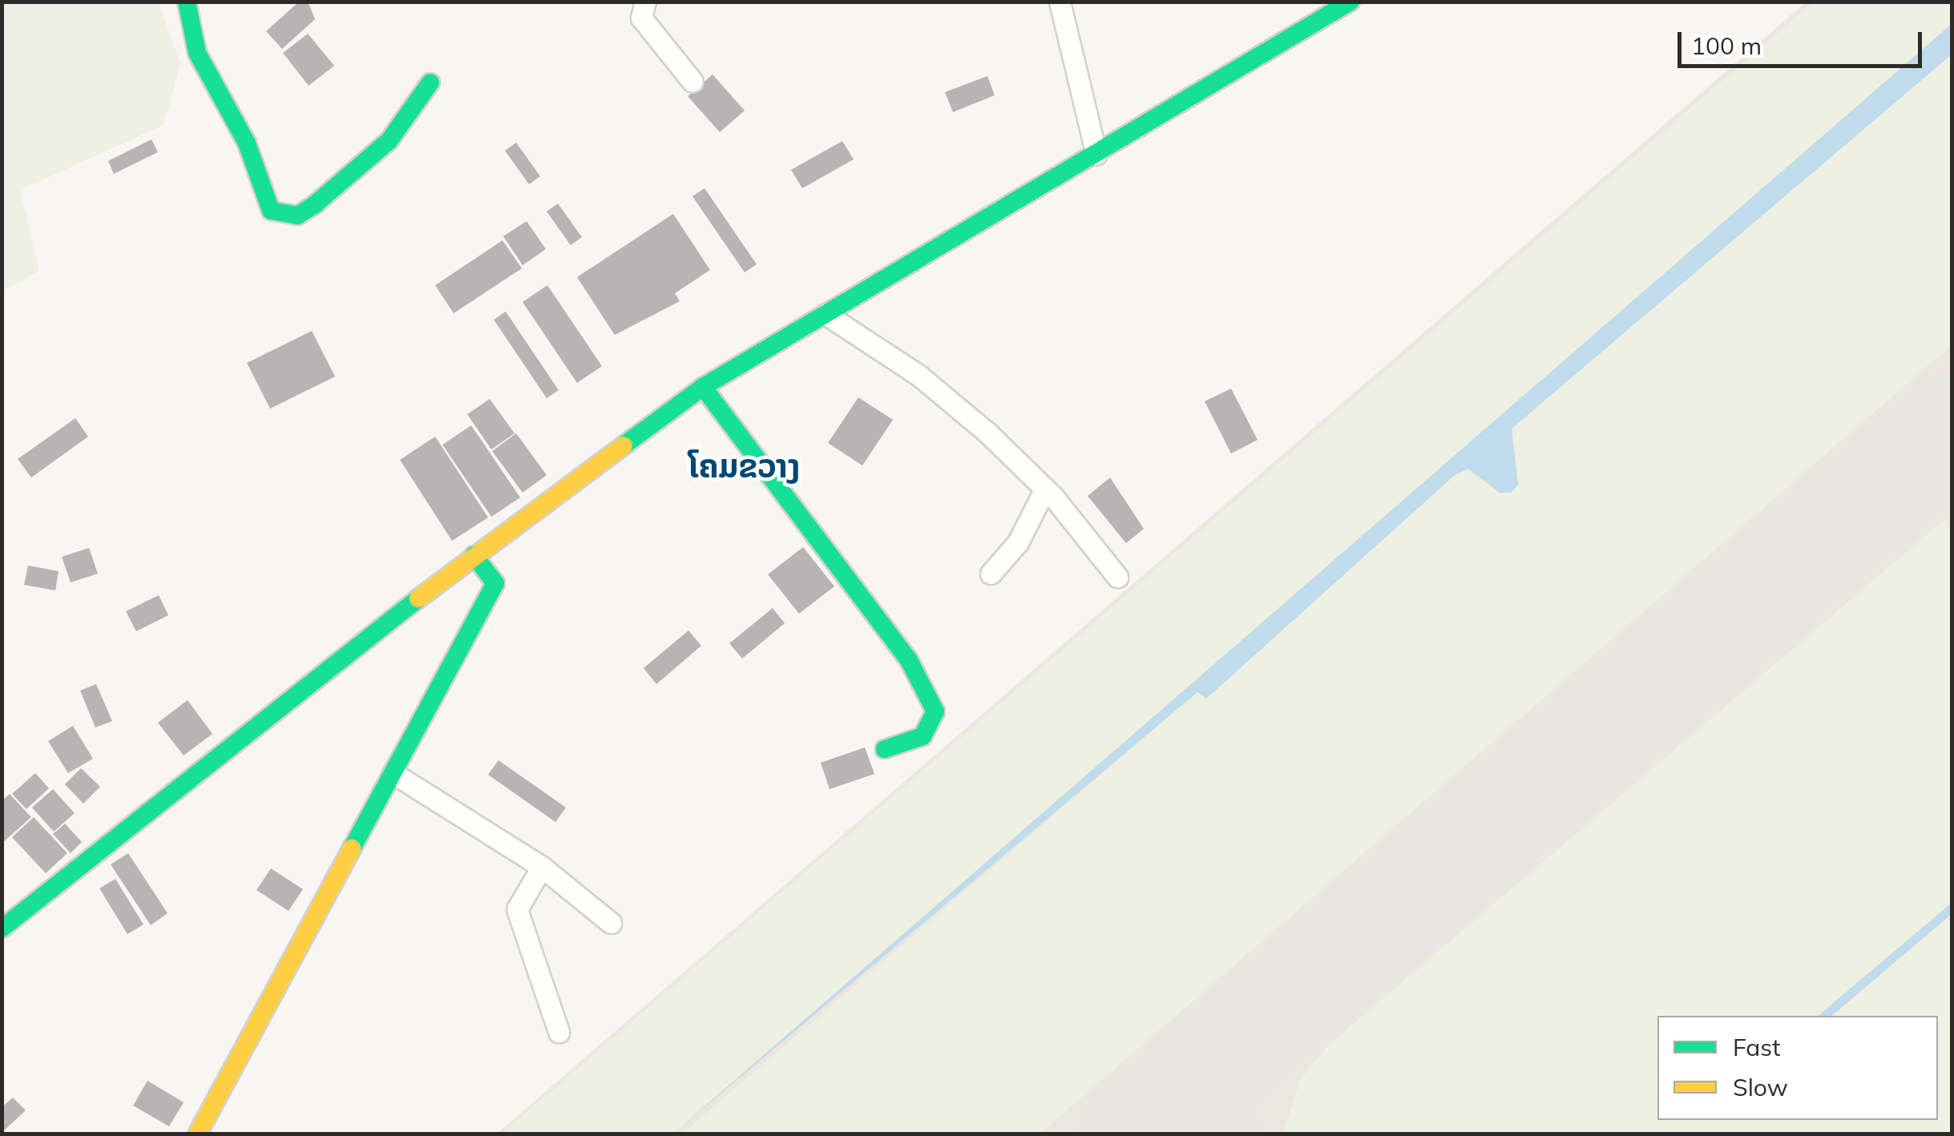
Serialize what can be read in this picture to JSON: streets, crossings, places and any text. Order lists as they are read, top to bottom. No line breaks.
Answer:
{"districts":["ໂຄມຂວາງ"],"legend":["Fast","Slow"],"scale_bar":"100 m"}
